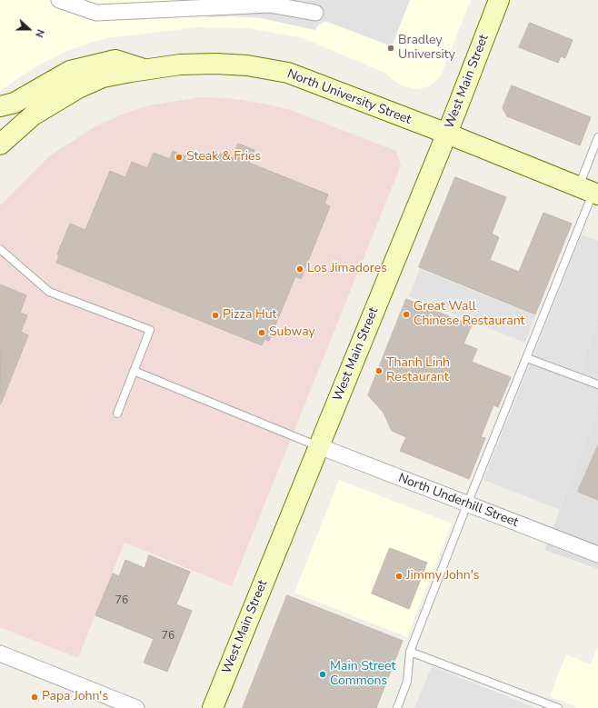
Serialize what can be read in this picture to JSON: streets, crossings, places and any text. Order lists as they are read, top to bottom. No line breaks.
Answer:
{"streets":{"main road":["West Main Street","North University Street"],"street":["North Underhill Street"]},"crossings":[["West Main Street","North University Street"],["West Main Street","North Underhill Street"]],"places":["Bradley University","Steak & Fries","Los Jimadores","Great Wall Chinese Restaurant","Pizza Hut","Subway","Thanh Linh Restaurant","Jimmy John's","Main Street Commons","Papa John's"],"house_numbers":["76","76"],"north":"right"}
